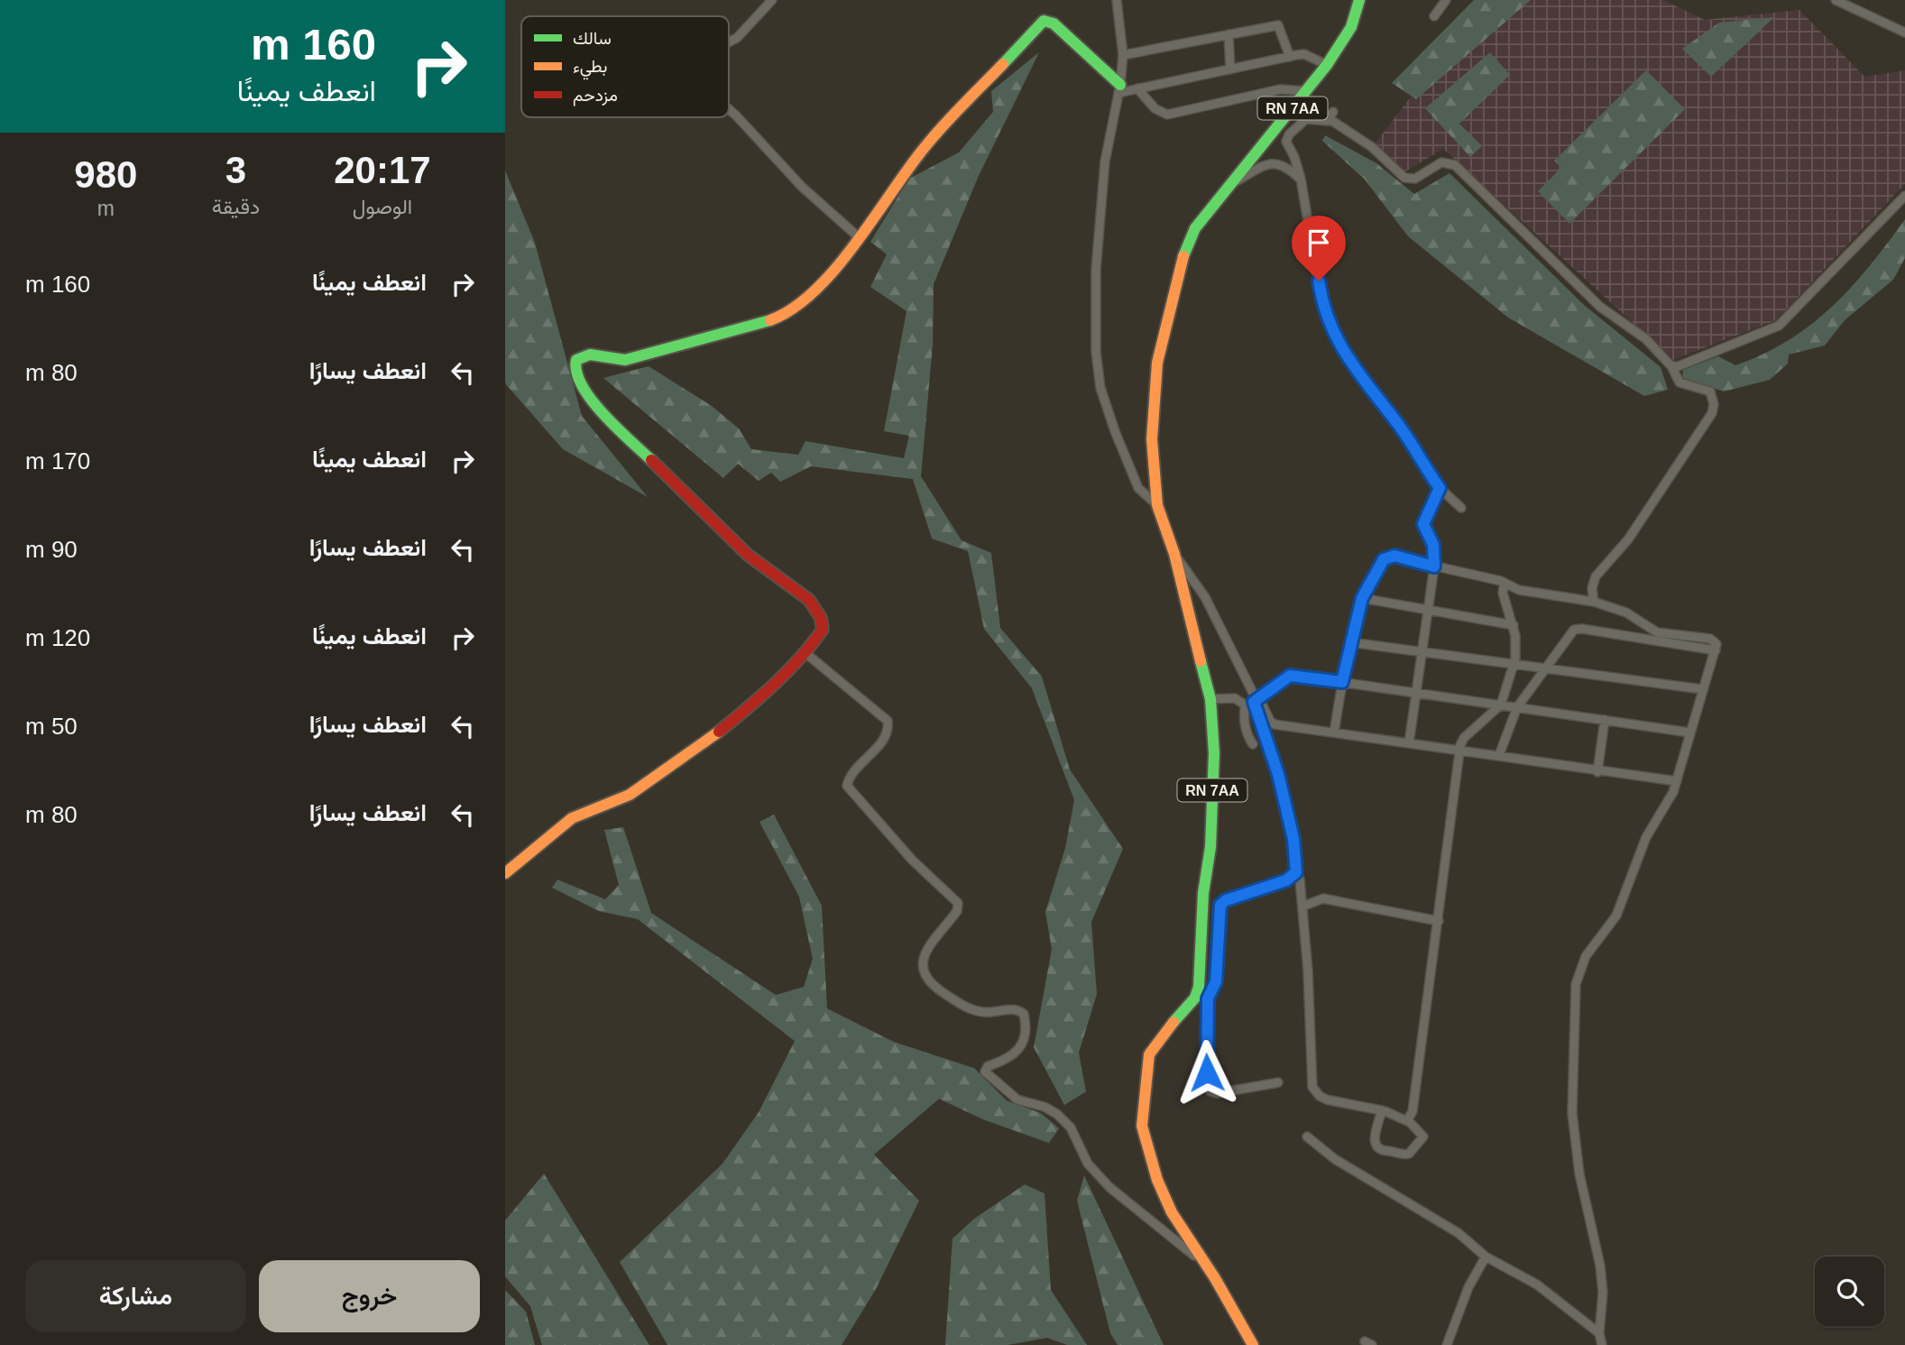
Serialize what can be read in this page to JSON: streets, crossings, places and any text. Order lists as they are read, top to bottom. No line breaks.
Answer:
{"streets":{"street":["RN 7AA"]},"legend":["سالك","بطيء","مزدحم"],"page":{"turn":["160 m","انعطف يمينًا"],"eta":["20:17","الوصول","3","دقيقة","980","m"],"list":[{"name":"انعطف يمينًا","value":"160 m"},{"name":"انعطف يسارًا","value":"80 m"},{"name":"انعطف يمينًا","value":"170 m"},{"name":"انعطف يسارًا","value":"90 m"},{"name":"انعطف يمينًا","value":"120 m"},{"name":"انعطف يسارًا","value":"50 m"},{"name":"انعطف يسارًا","value":"80 m"}],"buttons":["خروج","مشاركة"]}}
